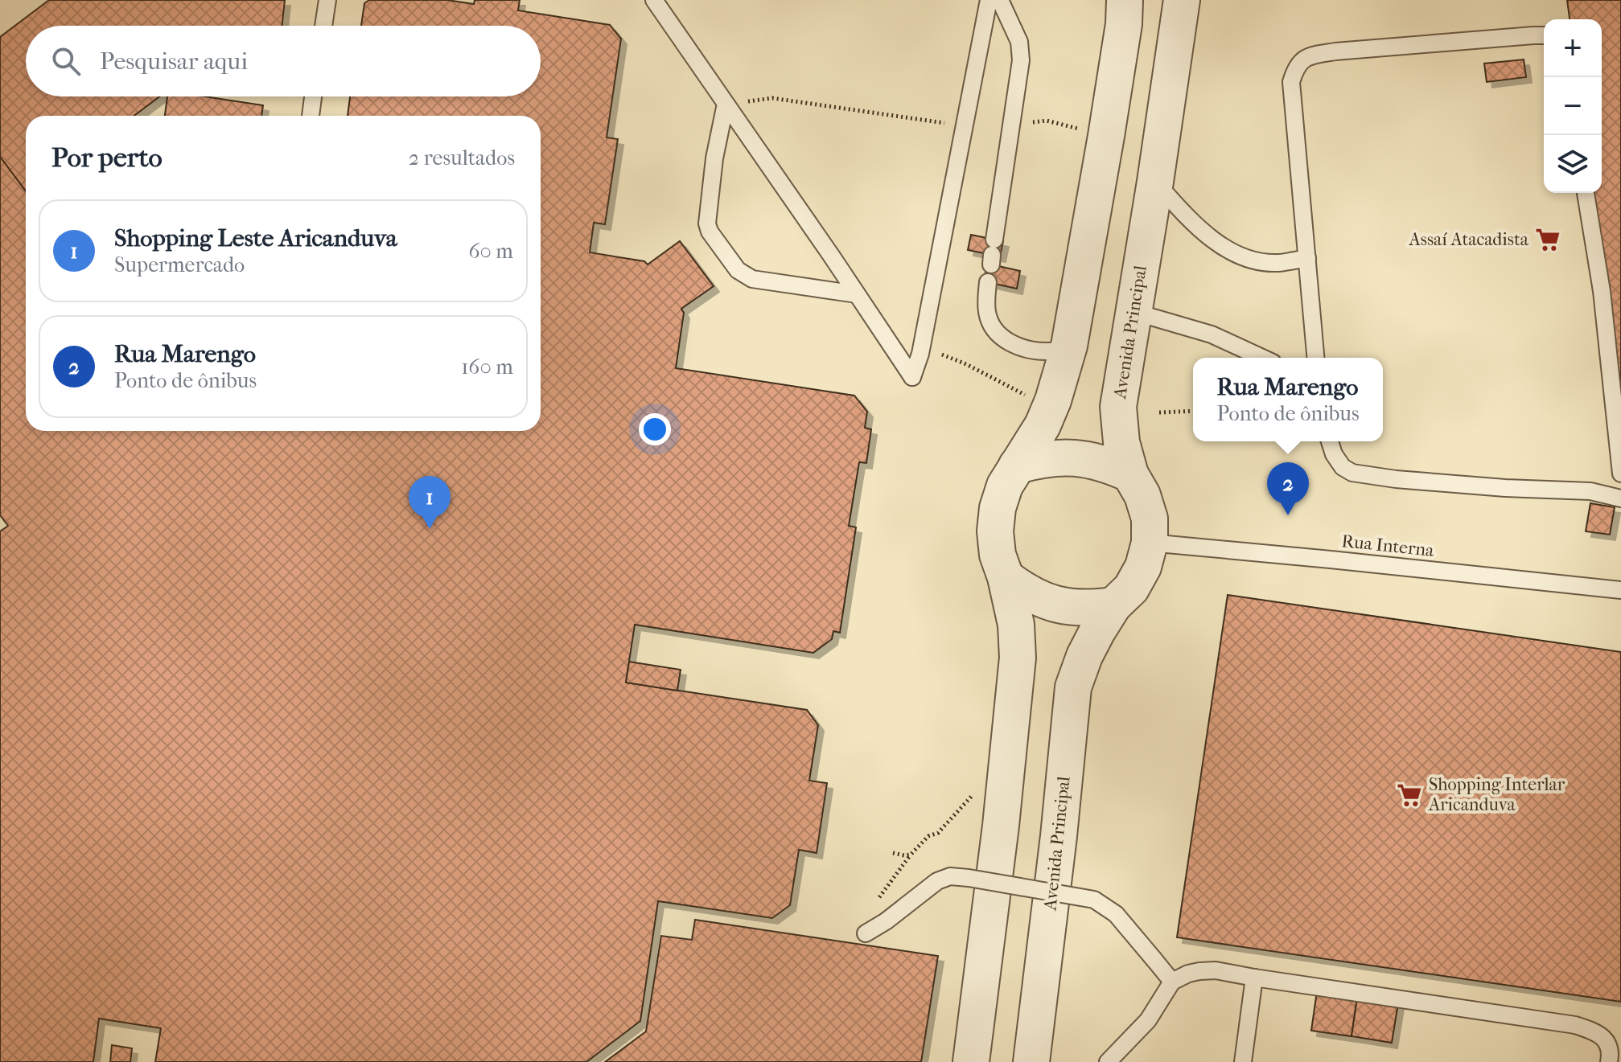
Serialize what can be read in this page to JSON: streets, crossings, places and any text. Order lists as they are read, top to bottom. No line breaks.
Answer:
{"streets":{"street":["Avenida Principal"],"lane":["Rua Interna"]},"crossings":[["Avenida Principal","Rua Interna"]],"places":{"supermarket":["Assaí Atacadista","Shopping Interlar Aricanduva"]},"page":{"map_buttons":["+","−"],"search":"Pesquisar aqui","heading":["Por perto","2 resultados"],"list":[{"mark":"1","name":"Shopping Leste Aricanduva","note":"Supermercado","value":"60 m"},{"mark":"2","name":"Rua Marengo","note":"Ponto de ônibus","value":"160 m"}],"popup":["Rua Marengo","Ponto de ônibus"],"pins":["2","1"]}}
